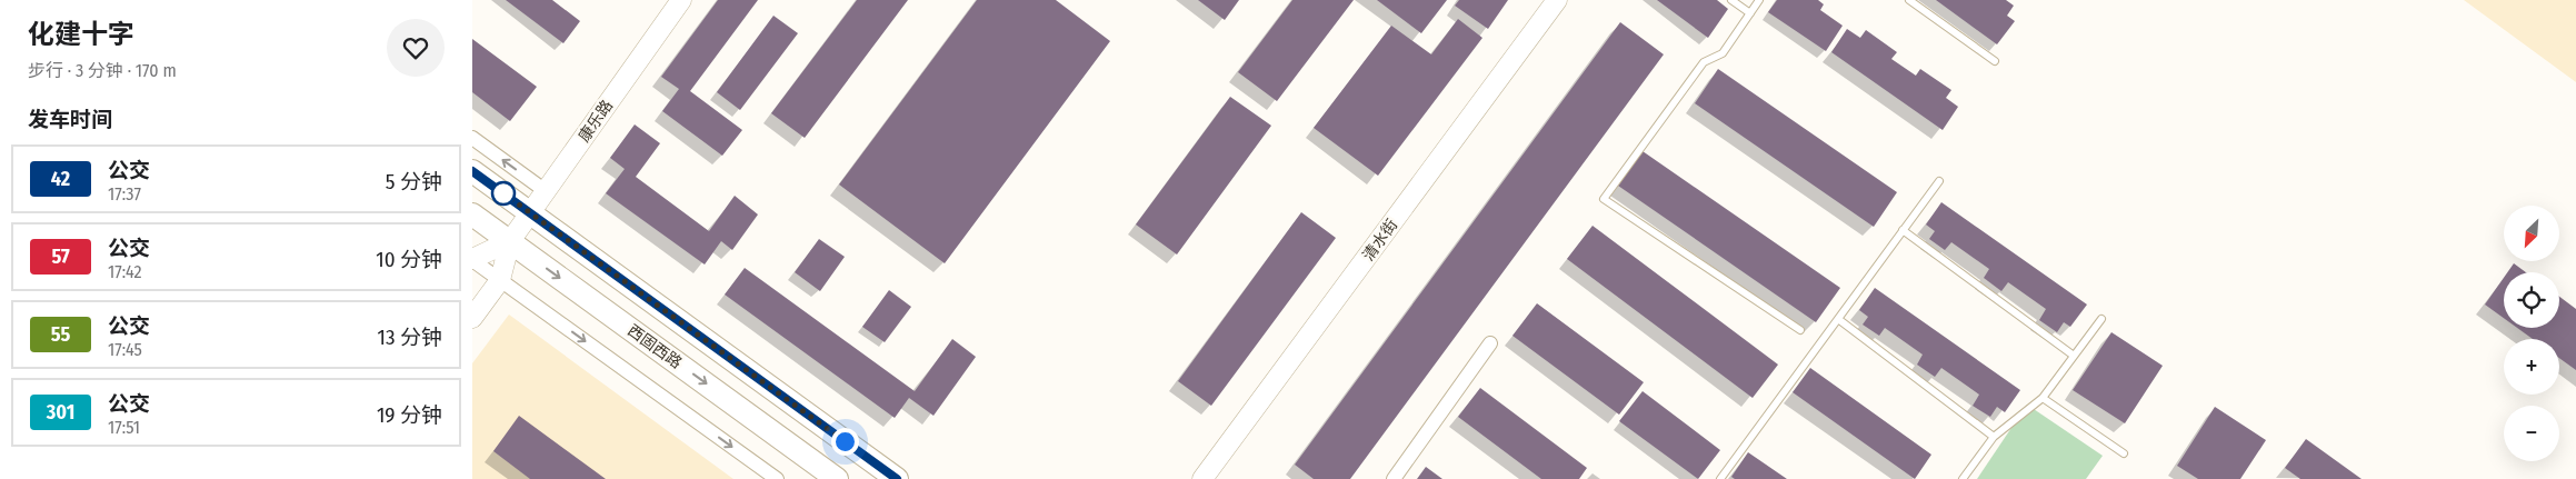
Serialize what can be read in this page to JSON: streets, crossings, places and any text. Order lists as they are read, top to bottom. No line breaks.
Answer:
{"streets":{"main road":["西固西路"],"street":["康乐路","清水街"]},"crossings":[["康乐路","西固西路"]],"lines":["bus line 42"],"north":"bottom left","page":{"heading":[["化建十字","步行 · 3 分钟 · 170 m"],"发车时间"],"list":[{"mark":"42","name":"公交","note":"17:37","value":"5 分钟"},{"mark":"57","name":"公交","note":"17:42","value":"10 分钟"},{"mark":"55","name":"公交","note":"17:45","value":"13 分钟"},{"mark":"301","name":"公交","note":"17:51","value":"19 分钟"}],"map_buttons":["+","−"]}}
